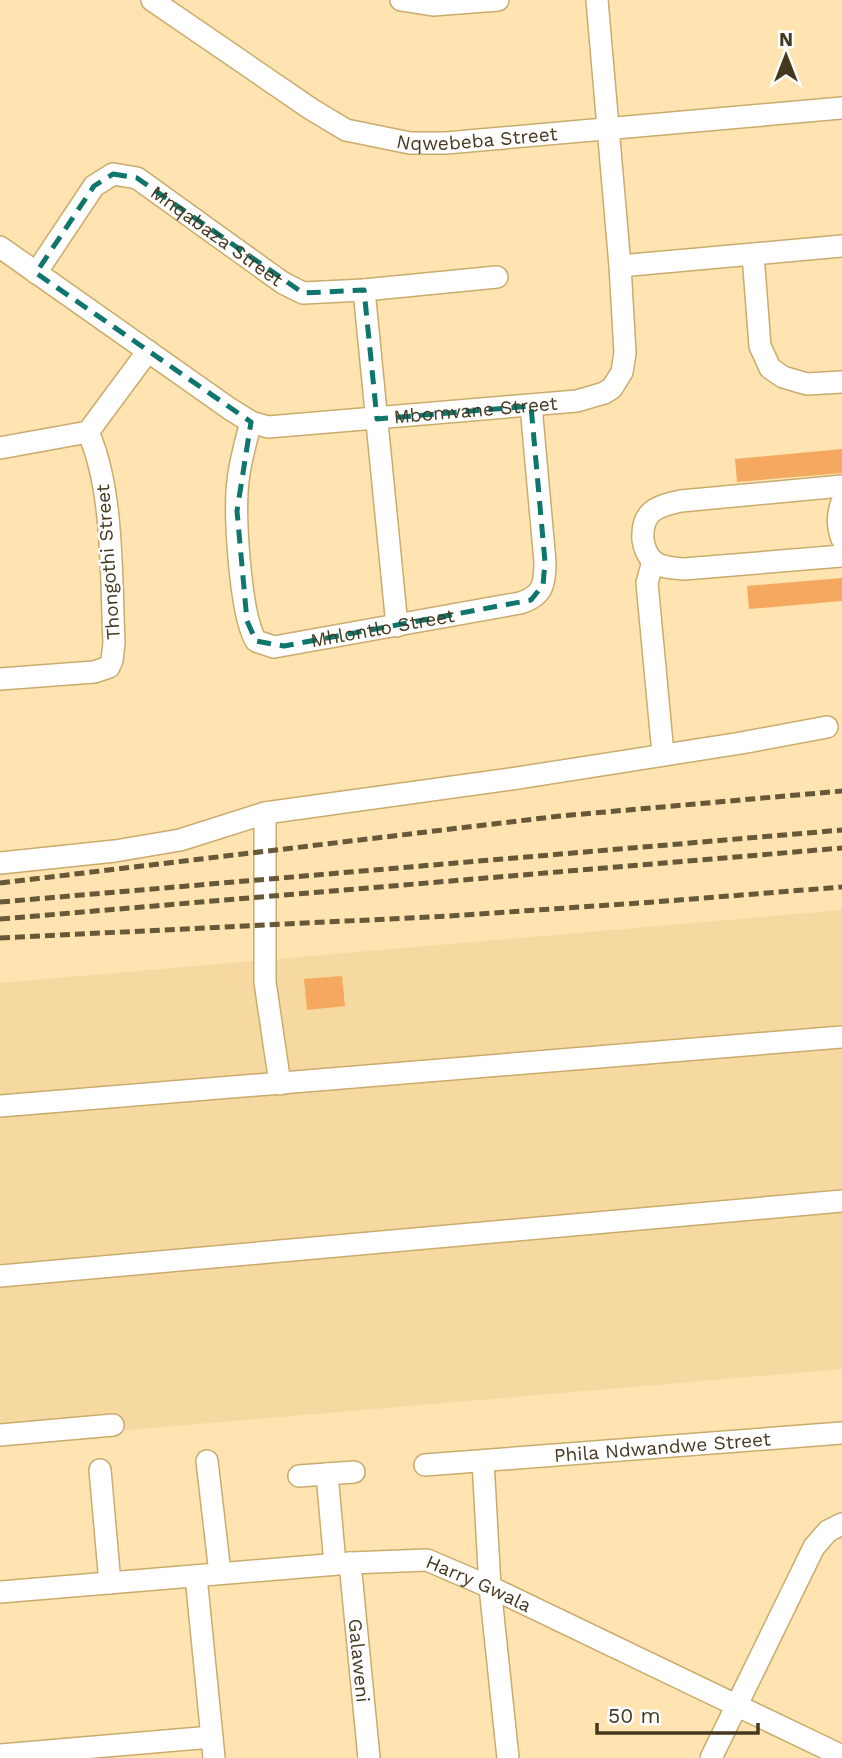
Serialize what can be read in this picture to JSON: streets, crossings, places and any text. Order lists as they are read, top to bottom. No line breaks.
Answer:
{"streets":{"street":["Nqwebeba Street","Mnqabaza Street","Mbomvane Street","Thongothi Street","Mhlontlo Street","Phila Ndwandwe Street","Harry Gwala","Galaweni"]},"crossings":[["Nqwebeba Street","Mbomvane Street"],["Mnqabaza Street","Mbomvane Street"],["Mbomvane Street","Mhlontlo Street"],["Harry Gwala","Galaweni"]],"scale_bar":"50 m","north":"top"}
